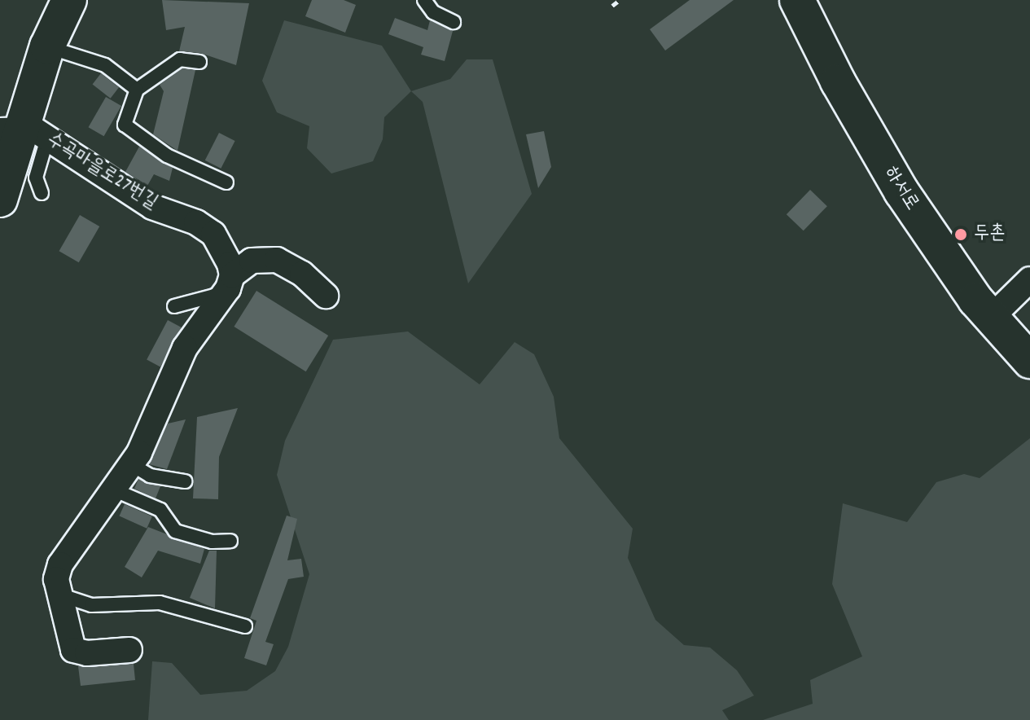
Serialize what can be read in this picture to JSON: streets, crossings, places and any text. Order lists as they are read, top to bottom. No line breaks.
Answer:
{"streets":{"street":["수곡마을로27번길","하서로"]},"places":["두촌"]}
